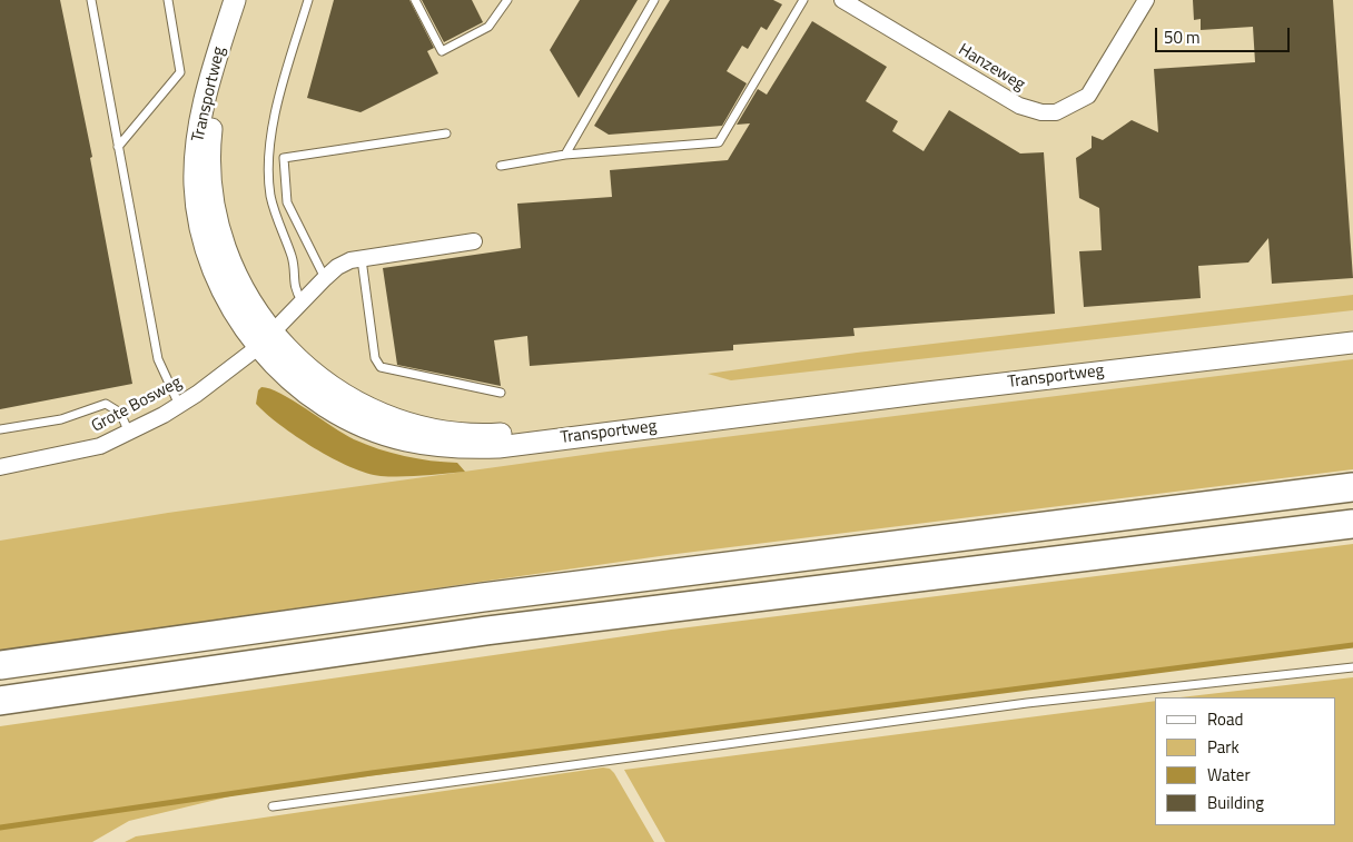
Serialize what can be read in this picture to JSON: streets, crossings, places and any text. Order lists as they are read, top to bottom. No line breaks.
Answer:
{"streets":{"street":["Hanzeweg","Transportweg","Grote Bosweg"]},"crossings":[["Transportweg","Grote Bosweg"]],"legend":["Road","Park","Water","Building"],"scale_bar":"50 m"}
